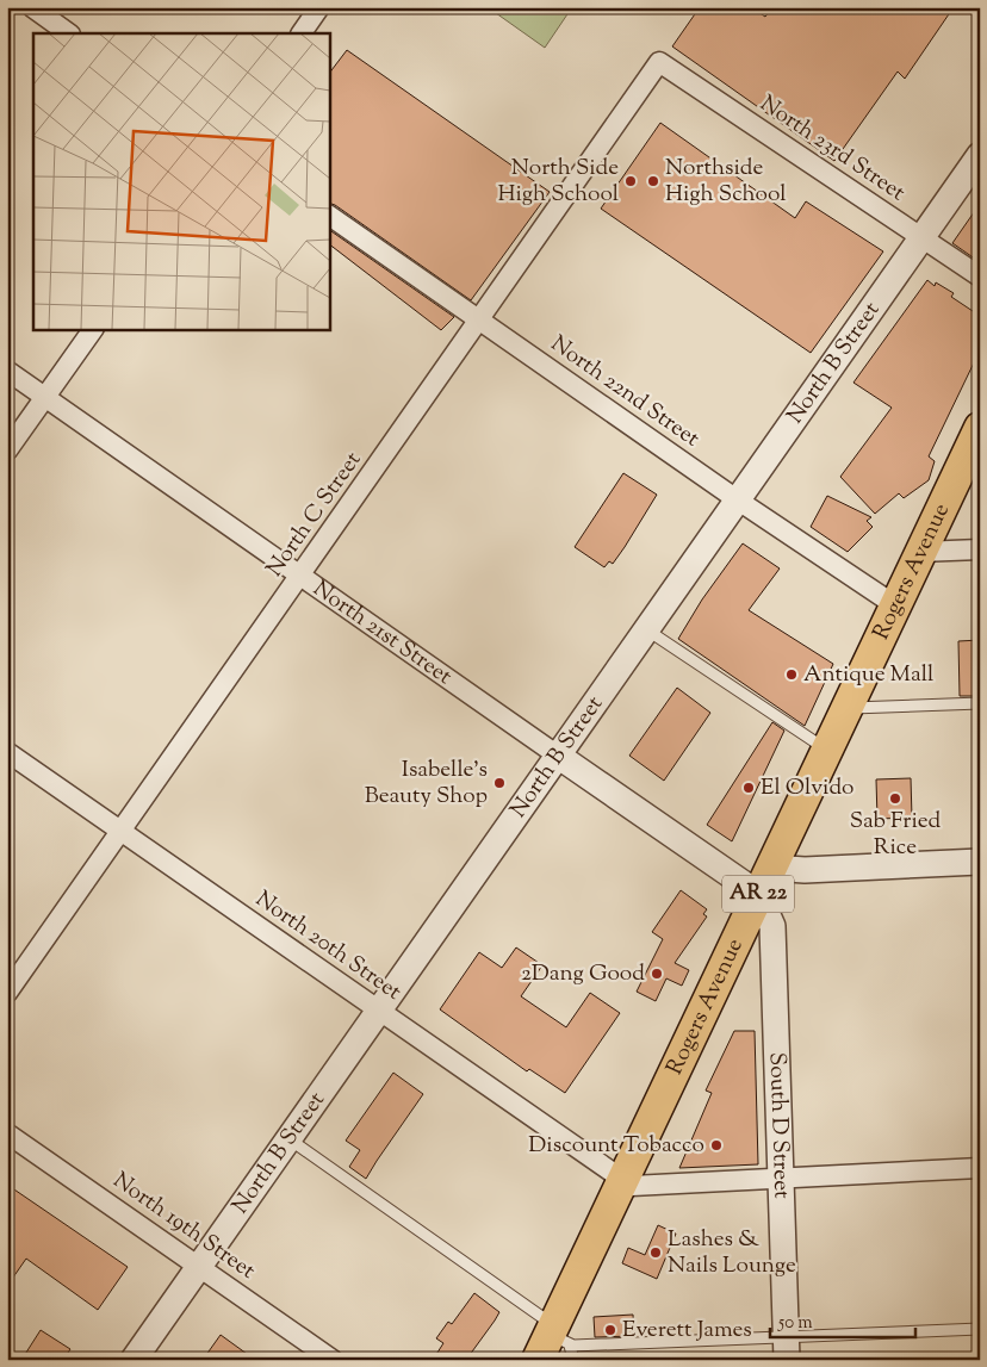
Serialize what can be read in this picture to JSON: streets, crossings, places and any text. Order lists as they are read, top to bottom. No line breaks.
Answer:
{"streets":{"main road":["Rogers Avenue","AR 22"],"street":["North 23rd Street","North B Street","North 22nd Street","North C Street","North 21st Street","North 20th Street","South D Street","North 19th Street"]},"crossings":[["North 23rd Street","North B Street"],["North 23rd Street","North C Street"],["North B Street","North 22nd Street"],["North B Street","North 21st Street"],["North B Street","North 20th Street"],["North B Street","North 19th Street"],["North 22nd Street","North C Street"],["North 22nd Street","Rogers Avenue"],["North C Street","North 21st Street"],["North C Street","North 20th Street"],["Rogers Avenue","North 21st Street"],["Rogers Avenue","North 20th Street"],["Rogers Avenue","South D Street"],["North 21st Street","South D Street"]],"places":["North Side High School","Northside High School","Antique Mall","Isabelle's Beauty Shop","El Olvido","Sab Fried Rice","2Dang Good","Discount Tobacco","Lashes & Nails Lounge","Everett James"],"scale_bar":"50 m"}
